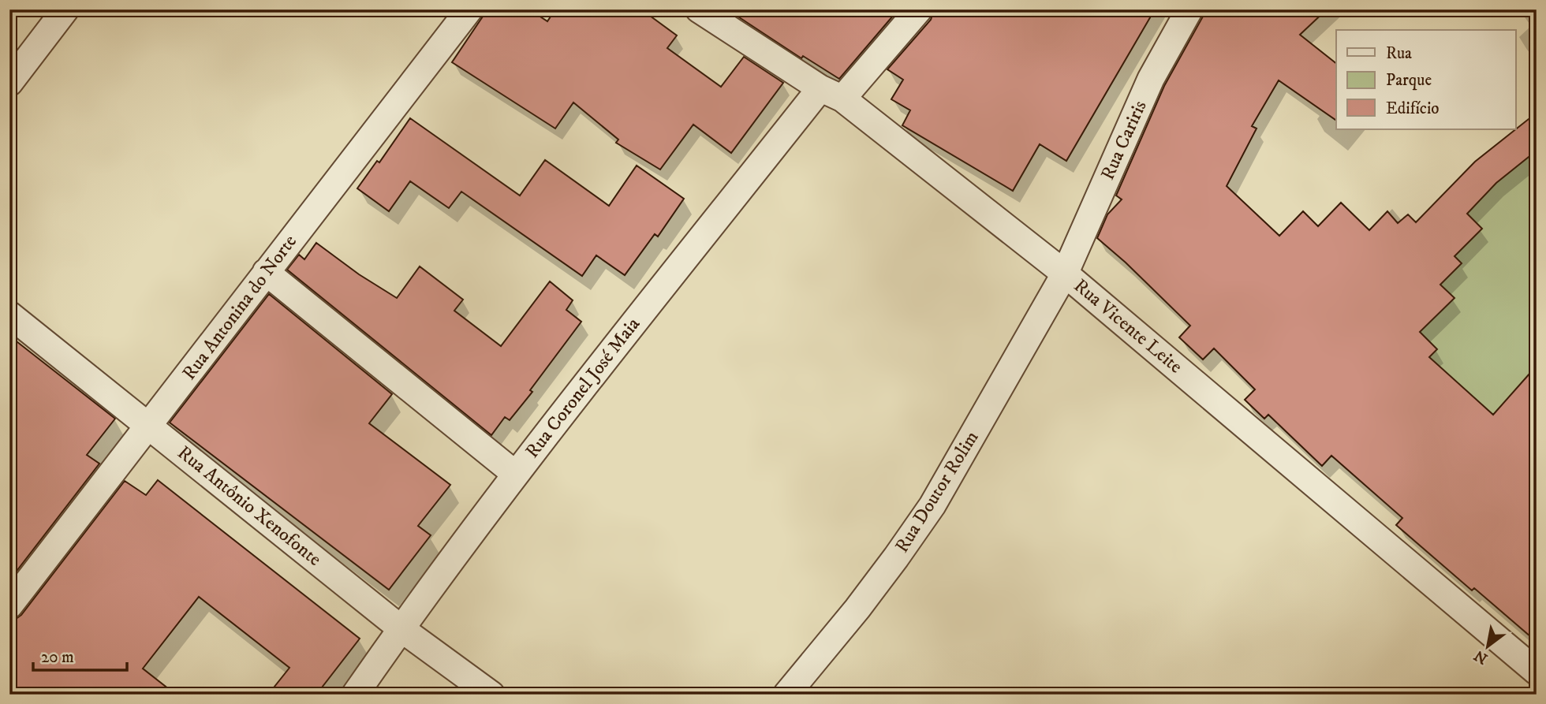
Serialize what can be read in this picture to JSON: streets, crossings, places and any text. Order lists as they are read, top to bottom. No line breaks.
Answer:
{"streets":{"street":["Rua Cariris","Rua Antonina do Norte","Rua Vicente Leite","Rua Coronel José Maia","Rua Doutor Rolim","Rua Antônio Xenofonte"]},"crossings":[["Rua Cariris","Rua Vicente Leite"],["Rua Cariris","Rua Doutor Rolim"],["Rua Antonina do Norte","Rua Antônio Xenofonte"],["Rua Vicente Leite","Rua Coronel José Maia"],["Rua Vicente Leite","Rua Doutor Rolim"],["Rua Coronel José Maia","Rua Antônio Xenofonte"]],"legend":["Rua","Parque","Edifício"],"scale_bar":"20 m","north":"bottom left"}
